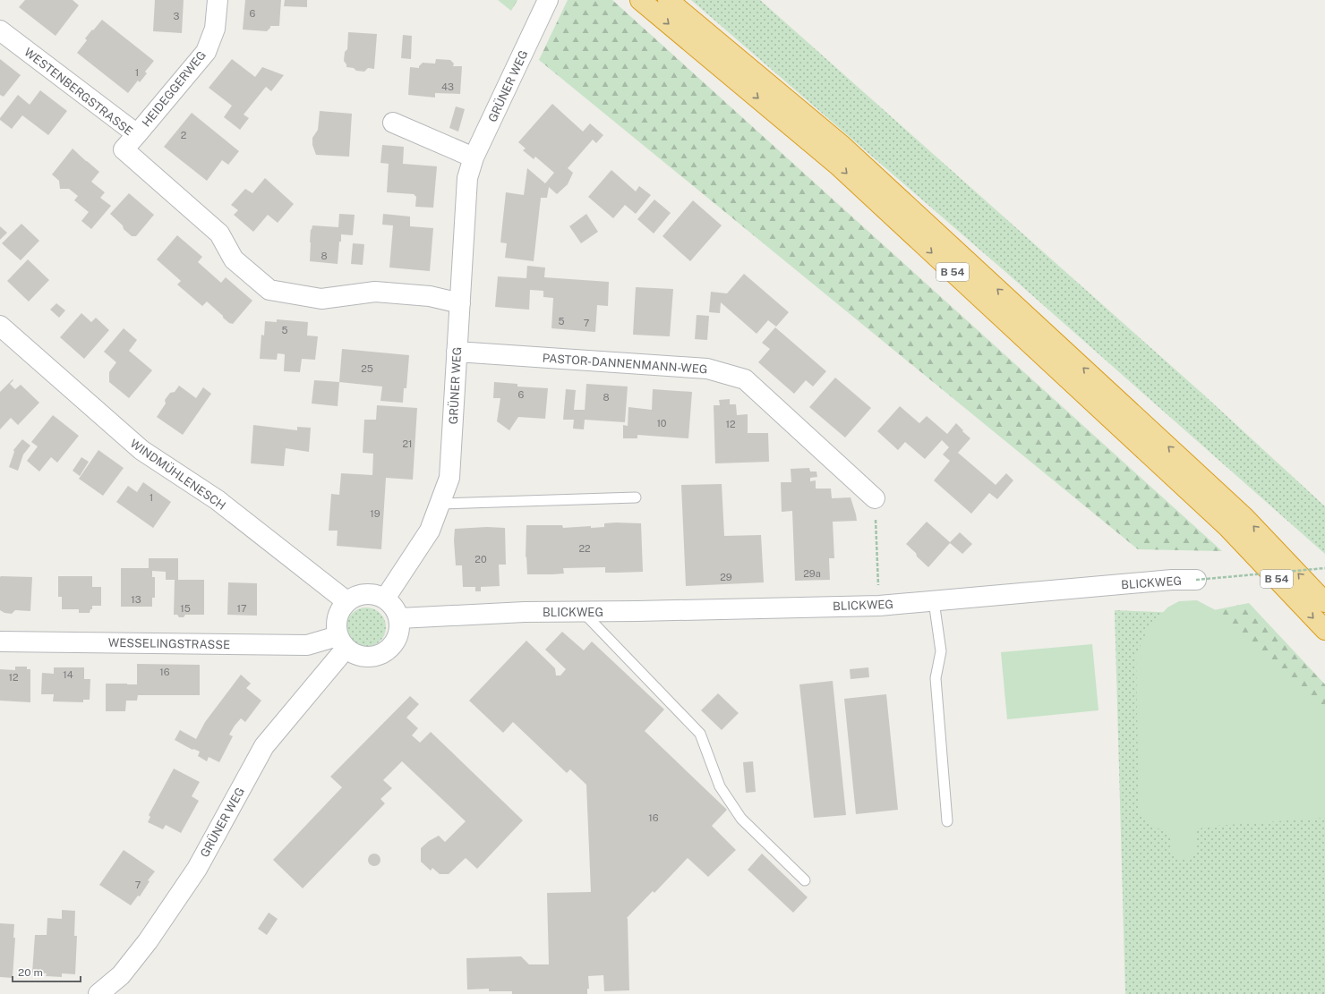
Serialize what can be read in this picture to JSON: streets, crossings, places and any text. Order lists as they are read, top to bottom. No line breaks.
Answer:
{"streets":{"highway":["B 54"],"street":["GRÜNER WEG","HEIDEGGERWEG","WESTENBERGSTRASSE","PASTOR-DANNENMANN-WEG","WINDMÜHLENESCH","BLICKWEG","WESSELINGSTRASSE"]},"crossings":[["GRÜNER WEG","WESTENBERGSTRASSE"],["GRÜNER WEG","PASTOR-DANNENMANN-WEG"],["GRÜNER WEG","WINDMÜHLENESCH"],["GRÜNER WEG","BLICKWEG"],["GRÜNER WEG","WESSELINGSTRASSE"],["HEIDEGGERWEG","WESTENBERGSTRASSE"],["WINDMÜHLENESCH","BLICKWEG"],["WINDMÜHLENESCH","WESSELINGSTRASSE"],["BLICKWEG","WESSELINGSTRASSE"]],"house_numbers":["6","3","1","43","2","8","5","7","5","25","6","8","10","12","21","1","19","22","20","29a","29","13","15","17","16","14","12","16","7"],"scale_bar":"20 m"}
